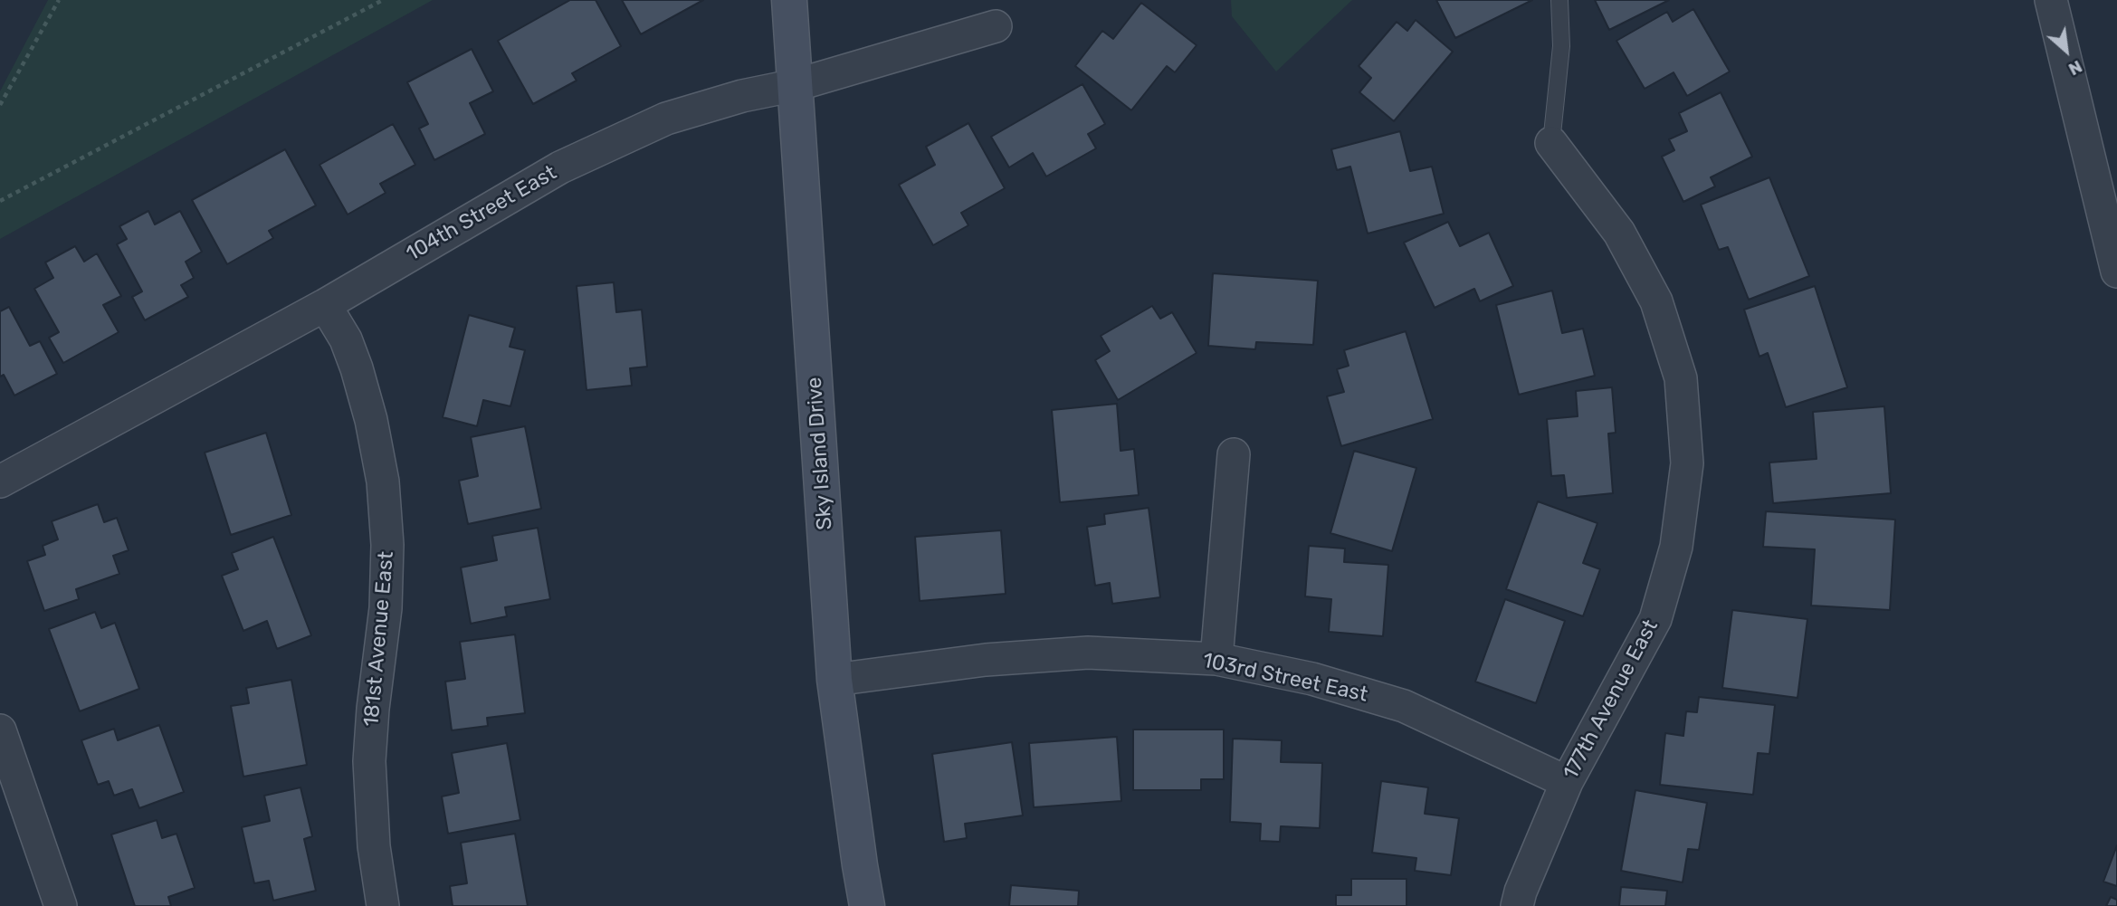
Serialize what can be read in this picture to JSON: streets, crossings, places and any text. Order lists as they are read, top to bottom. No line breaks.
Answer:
{"streets":{"street":["104th Street East","Sky Island Drive","181st Avenue East","103rd Street East","177th Avenue East"]},"crossings":[["104th Street East","Sky Island Drive"],["104th Street East","181st Avenue East"],["Sky Island Drive","103rd Street East"],["103rd Street East","177th Avenue East"]],"north":"bottom right"}
